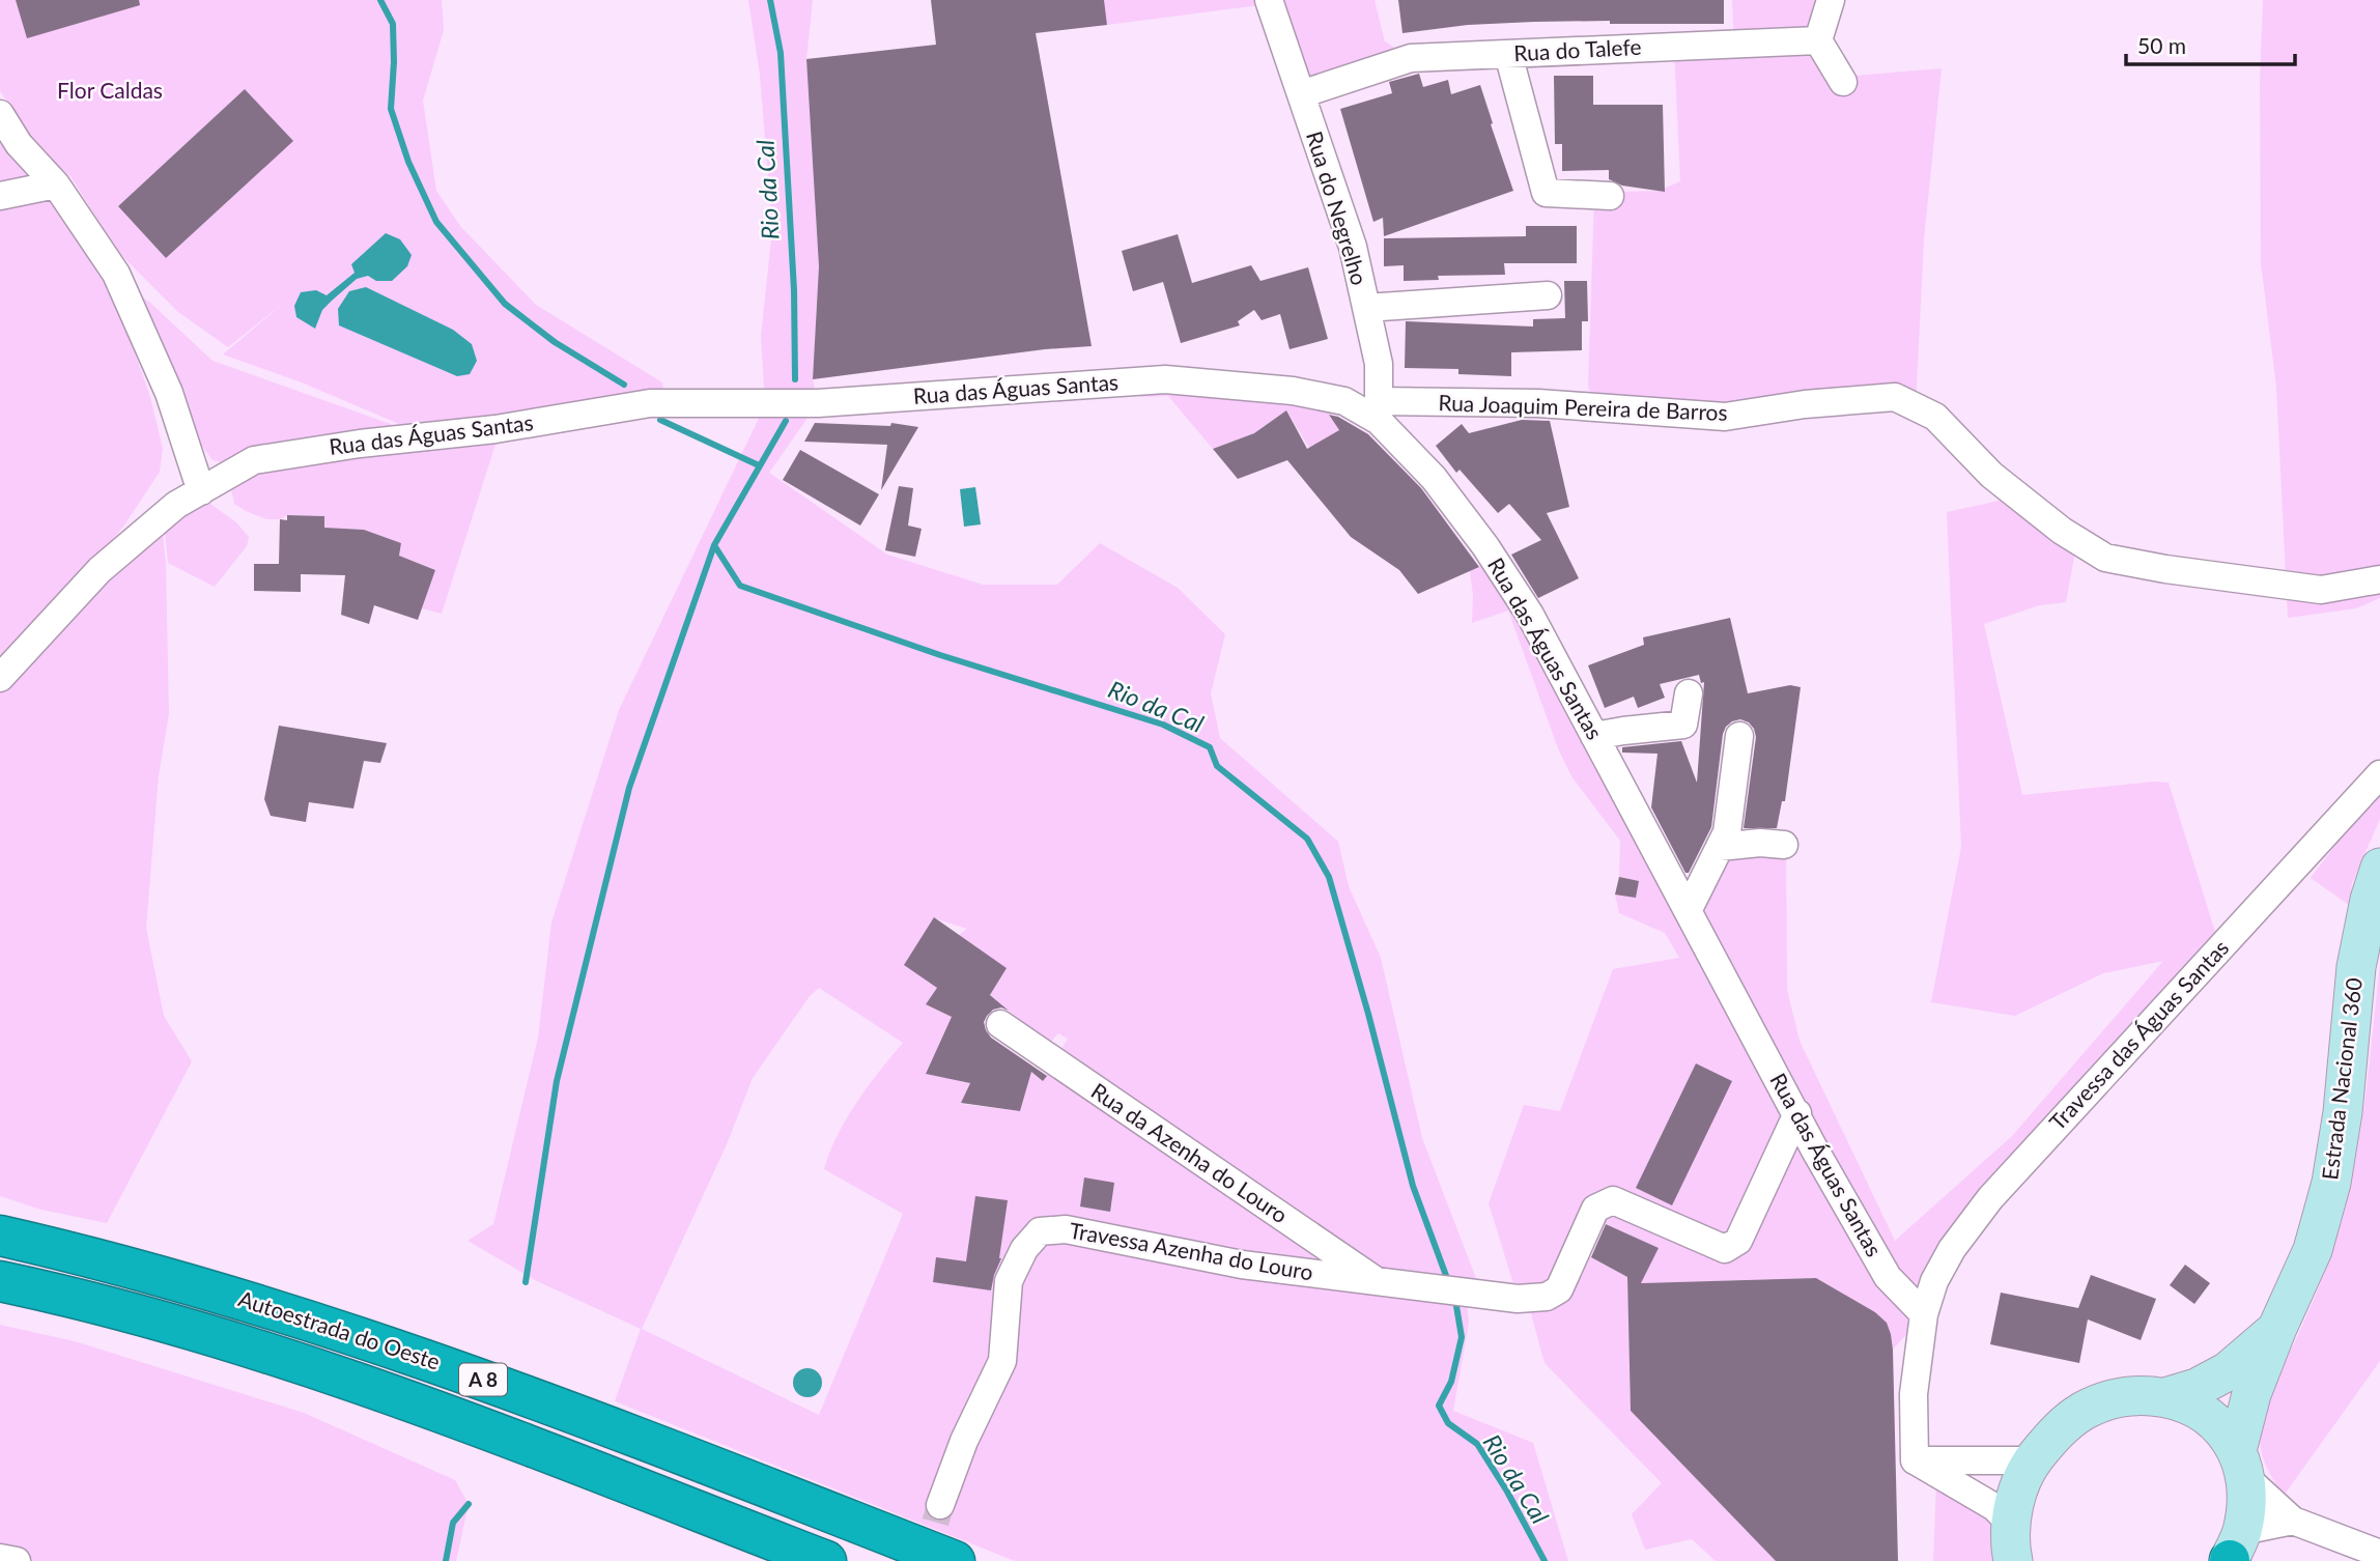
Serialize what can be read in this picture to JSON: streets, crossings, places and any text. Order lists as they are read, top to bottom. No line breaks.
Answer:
{"streets":{"highway":["Autoestrada do Oeste","A 8"],"main road":["Estrada Nacional 360"],"street":["Rua do Talefe","Rua do Negrelho","Rua das Águas Santas","Rua Joaquim Pereira de Barros","Travessa das Águas Santas","Rua da Azenha do Louro","Travessa Azenha do Louro"]},"crossings":[["Rua do Talefe","Rua do Negrelho"],["Rua do Negrelho","Rua das Águas Santas"],["Rua do Negrelho","Rua Joaquim Pereira de Barros"],["Rua das Águas Santas","Rua Joaquim Pereira de Barros"],["Rua das Águas Santas","Travessa das Águas Santas"],["Rua da Azenha do Louro","Travessa Azenha do Louro"]],"water":["Rio da Cal"],"parks":["Flor Caldas"],"scale_bar":"50 m"}
